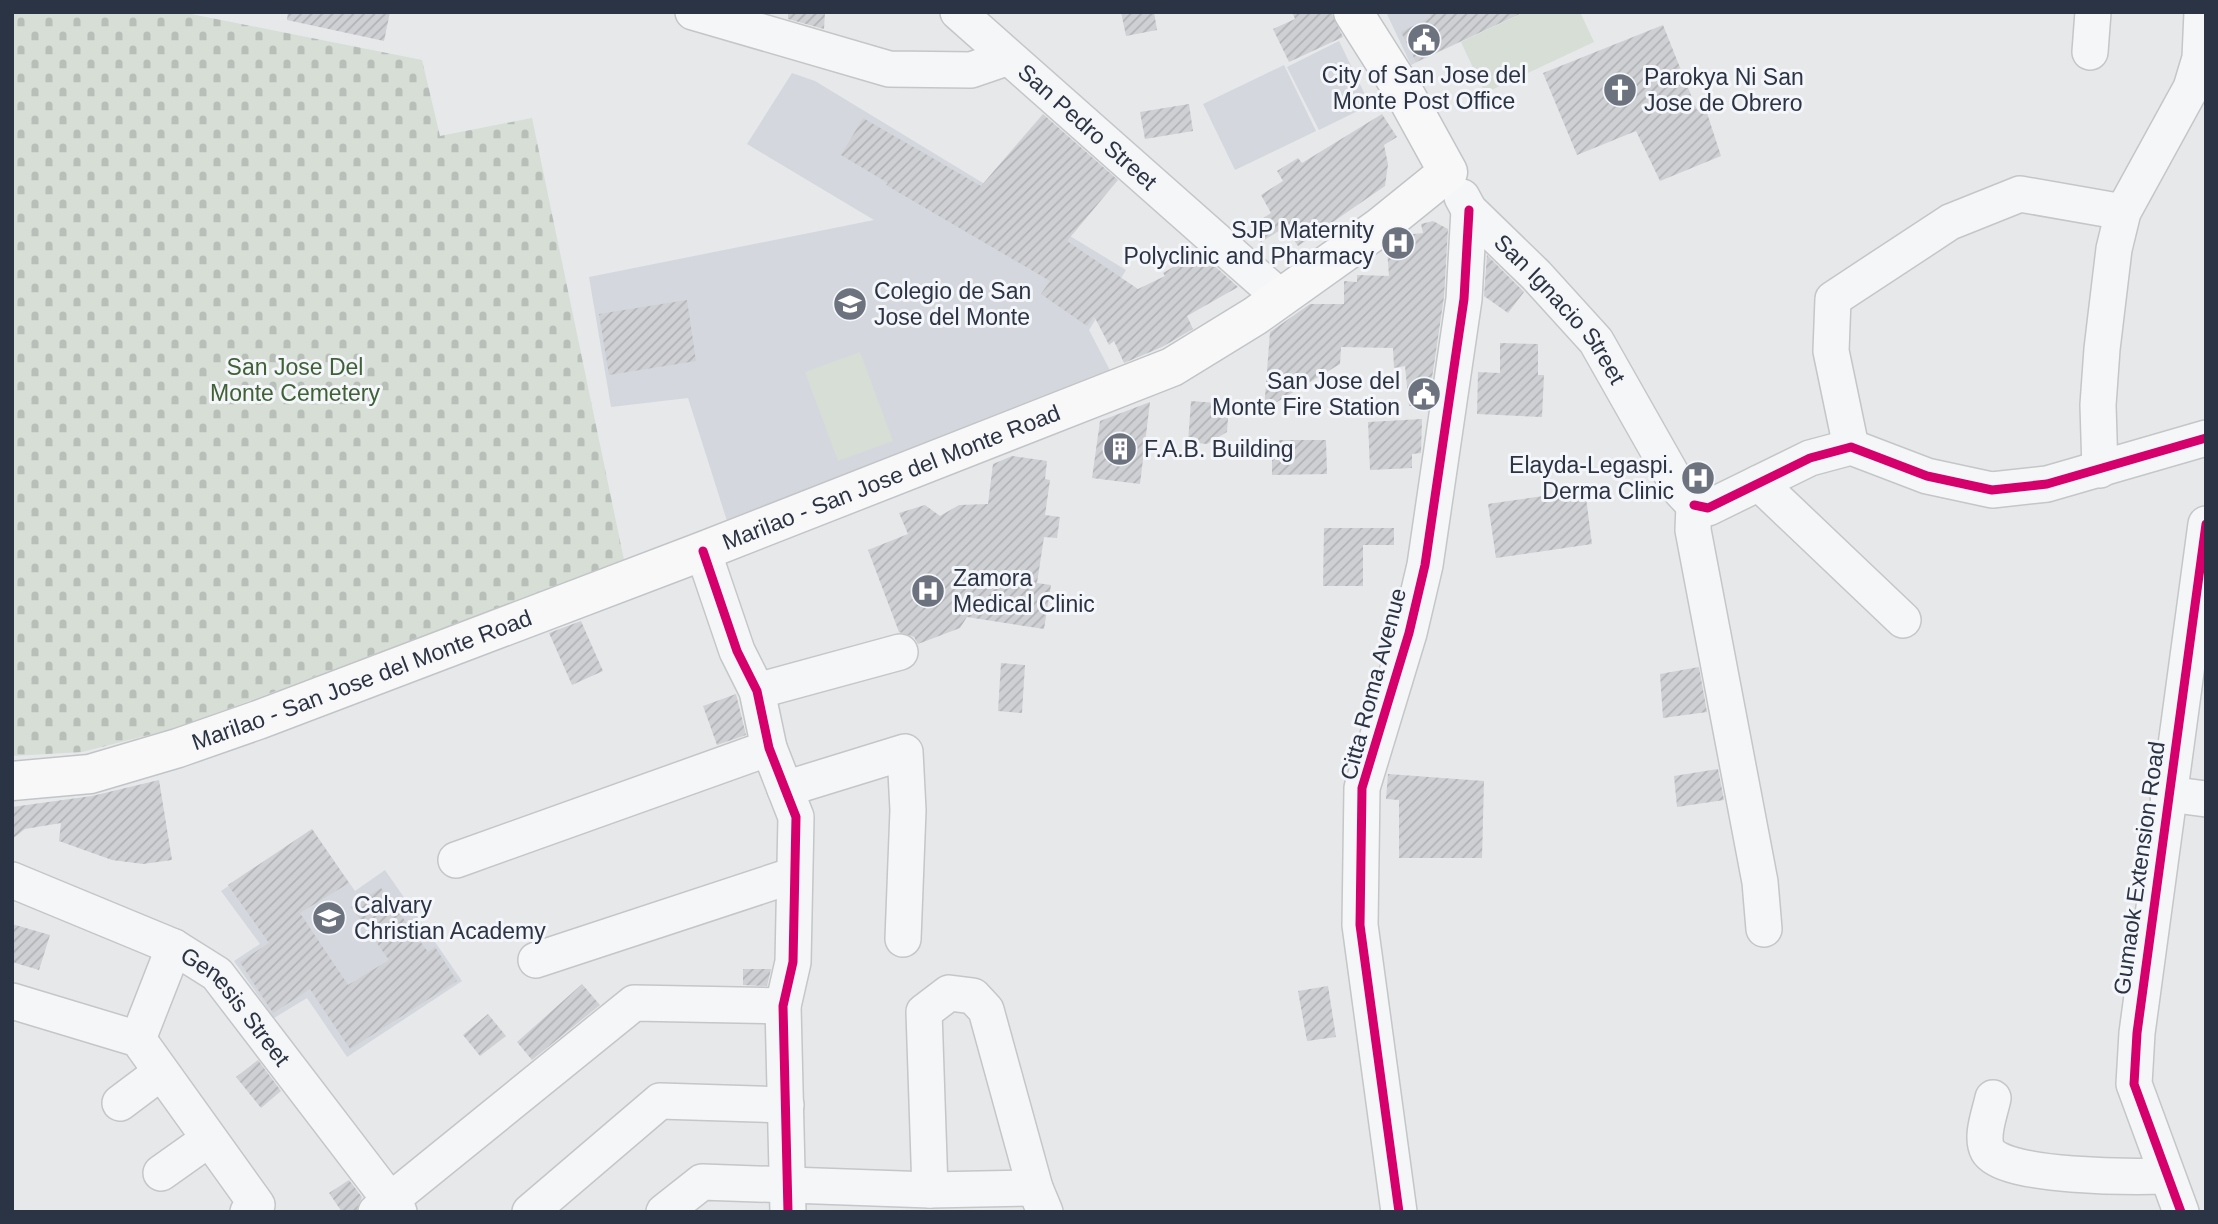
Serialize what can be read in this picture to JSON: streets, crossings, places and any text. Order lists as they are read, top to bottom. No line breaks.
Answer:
{"streets":{"main road":["San Ignacio Street","Marilao - San Jose del Monte Road"],"street":["San Pedro Street","Citta Roma Avenue","Gumaok Extension Road","Genesis Street"]},"crossings":[["San Pedro Street","Marilao - San Jose del Monte Road"],["San Ignacio Street","Marilao - San Jose del Monte Road"],["San Ignacio Street","Citta Roma Avenue"]],"parks":["San Jose Del Monte Cemetery"],"places":{"public building":["City of San Jose del Monte Post Office","San Jose del Monte Fire Station"],"church":["Parokya Ni San Jose de Obrero"],"hospital":["SJP Maternity Polyclinic and Pharmacy","Elayda-Legaspi. Derma Clinic","Zamora Medical Clinic"],"school or university":["Colegio de San Jose del Monte","Calvary Christian Academy"],"building":["F.A.B. Building"]}}
